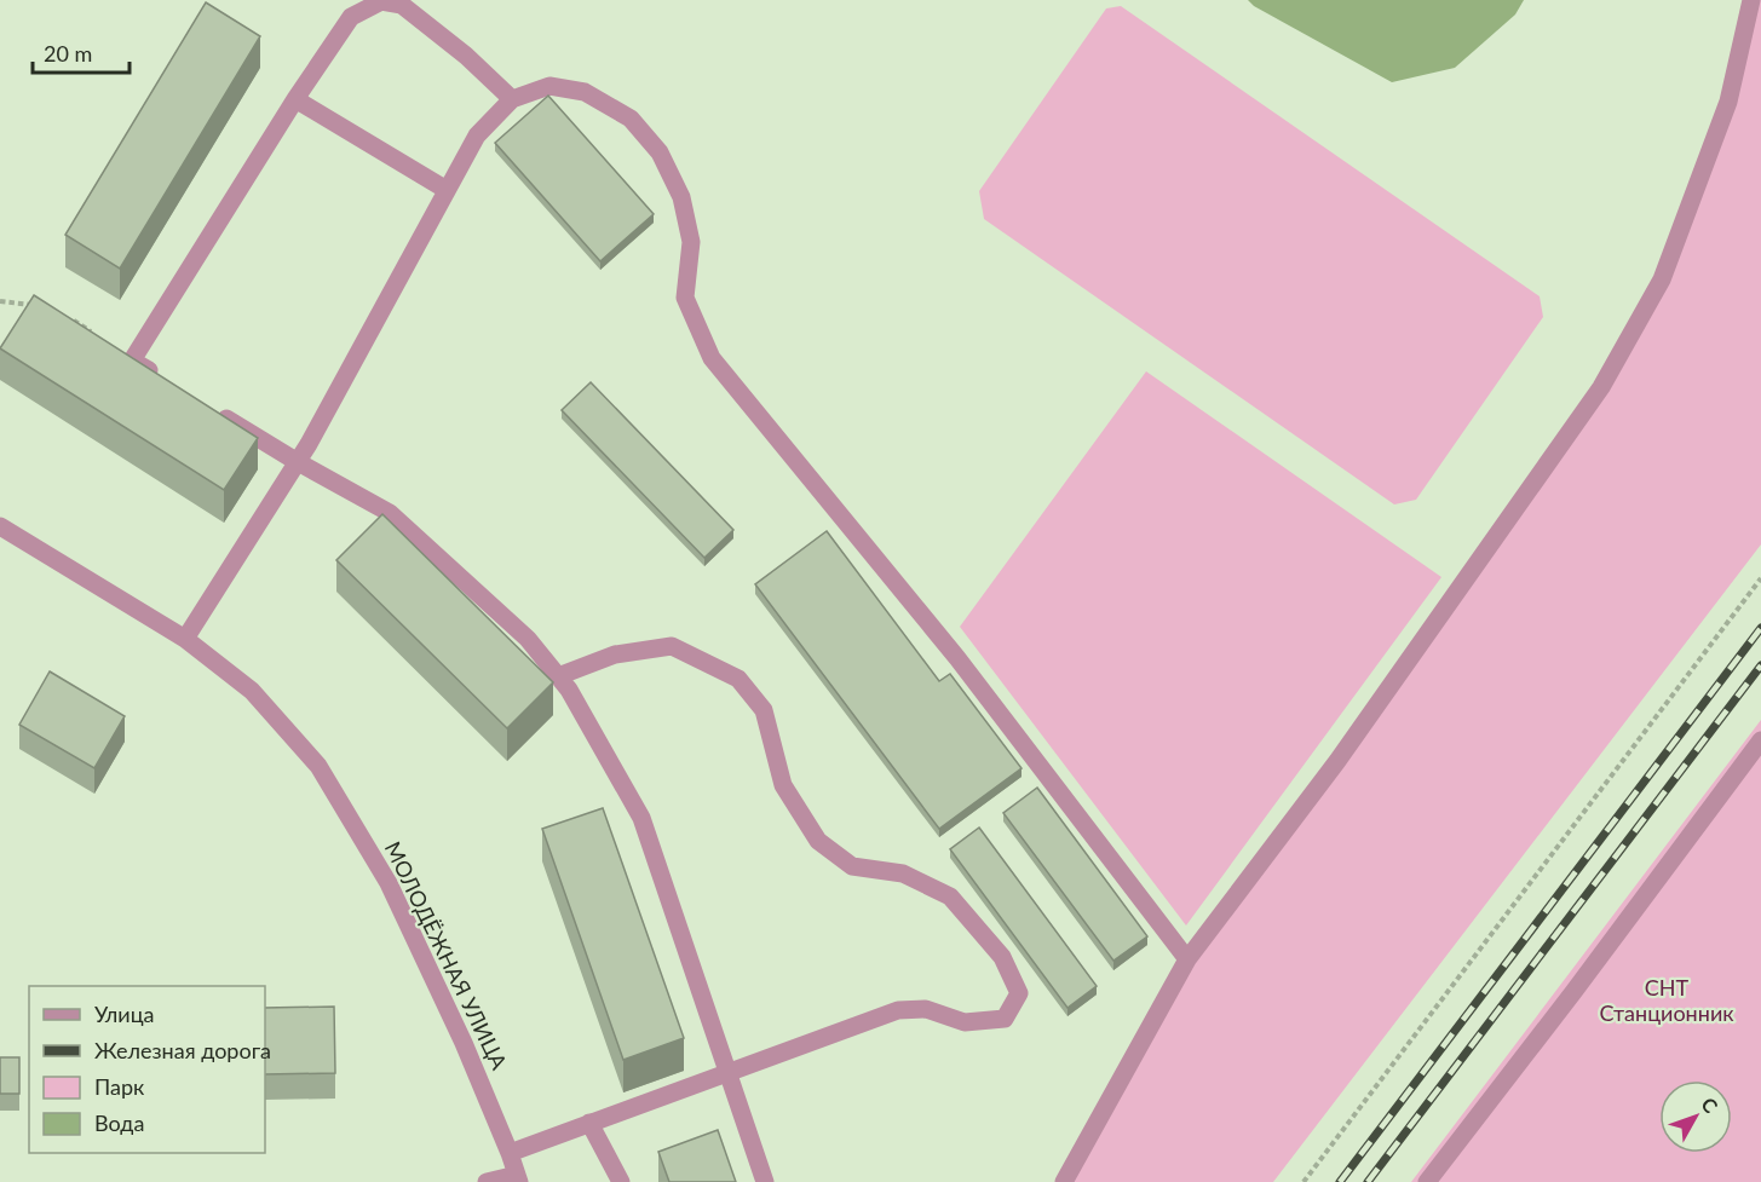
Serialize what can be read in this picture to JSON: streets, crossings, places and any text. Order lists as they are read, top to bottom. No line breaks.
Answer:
{"streets":{"street":["МОЛОДЁЖНАЯ УЛИЦА"]},"parks":["СНТ Станционник"],"legend":["Улица","Железная дорога","Парк","Вода"],"scale_bar":"20 m","north":"top right"}
